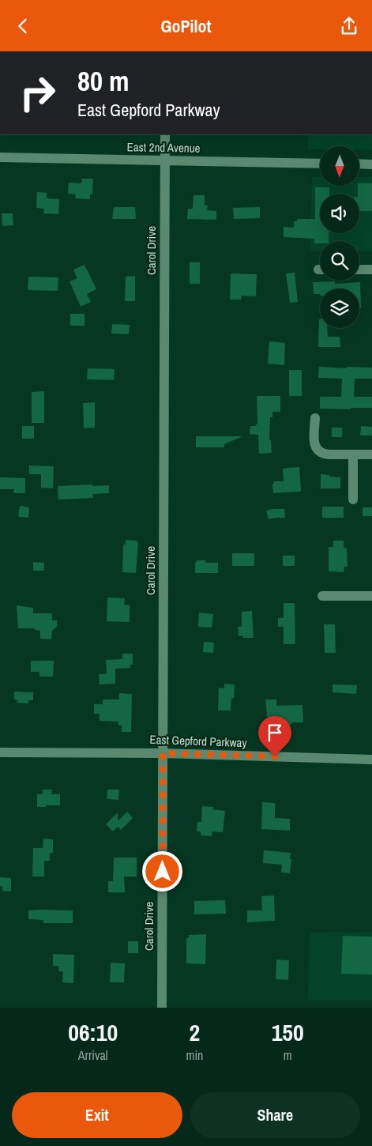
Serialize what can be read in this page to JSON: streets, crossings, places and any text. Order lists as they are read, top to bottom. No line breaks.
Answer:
{"streets":{"street":["East 2nd Avenue","Carol Drive","East Gepford Parkway"]},"crossings":[["East 2nd Avenue","Carol Drive"],["Carol Drive","East Gepford Parkway"]],"north":"bottom","page":{"header":"GoPilot","turn":["80 m","East Gepford Parkway"],"eta":["06:10","Arrival","2","min","150","m"],"buttons":["Exit","Share"]}}
